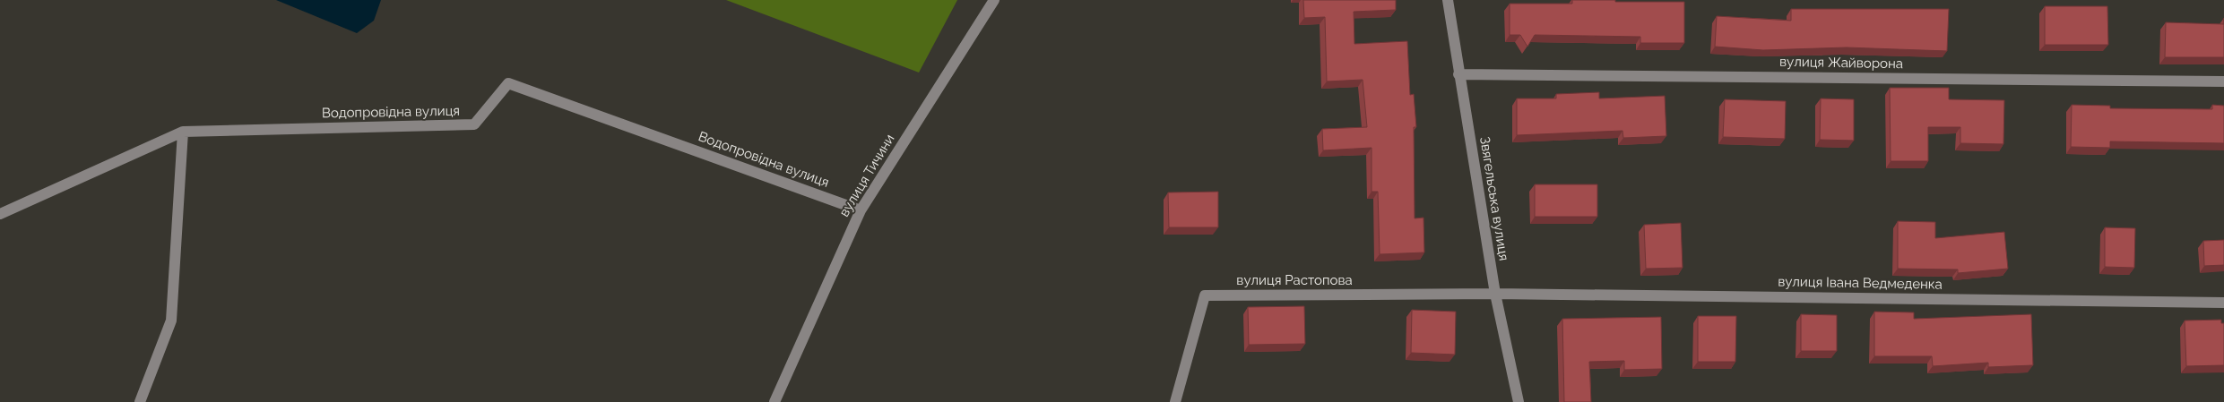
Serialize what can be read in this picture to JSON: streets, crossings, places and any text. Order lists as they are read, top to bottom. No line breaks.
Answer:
{"streets":{"street":["вулиця Жайворона","Водопровідна вулиця","вулиця Тичини","Звягельська вулиця","вулиця Растопова","вулиця Івана Ведмеденка"]},"crossings":[["вулиця Жайворона","Звягельська вулиця"],["Водопровідна вулиця","вулиця Тичини"],["Звягельська вулиця","вулиця Растопова"],["Звягельська вулиця","вулиця Івана Ведмеденка"],["вулиця Растопова","вулиця Івана Ведмеденка"]]}
